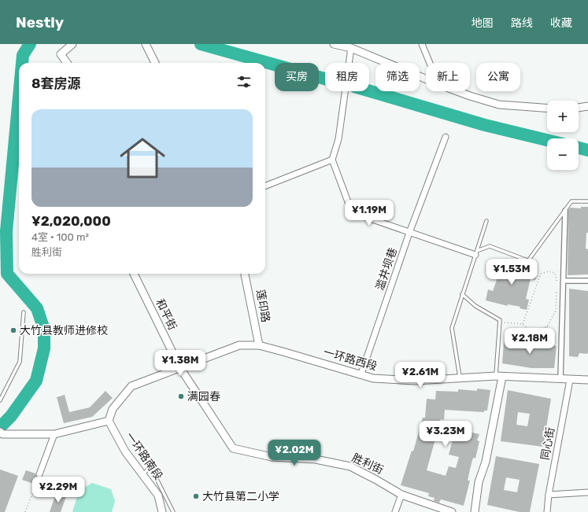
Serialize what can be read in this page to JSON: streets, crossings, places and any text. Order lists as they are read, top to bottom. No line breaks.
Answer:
{"streets":{"street":["滥井坝巷","莲印路","和平街","一环路西段","同心街","一环路南段","胜利街"]},"crossings":[["滥井坝巷","一环路西段"],["莲印路","一环路西段"],["和平街","胜利街"],["一环路西段","同心街"]],"places":["大竹县教师进修校","满园春","大竹县第二小学"],"page":{"header":"Nestly","nav":["地图","路线","收藏"],"chip":["买房","租房","筛选","新上","公寓"],"heading":"8套房源","map_buttons":["+","−"],"list":[{"name":"¥2,020,000","note":"4室 · 100 m² · 胜利街"}],"price":["¥1.19M","¥1.53M","¥2.18M","¥1.38M","¥2.61M","¥3.23M","¥2.02M","¥2.29M"]}}
